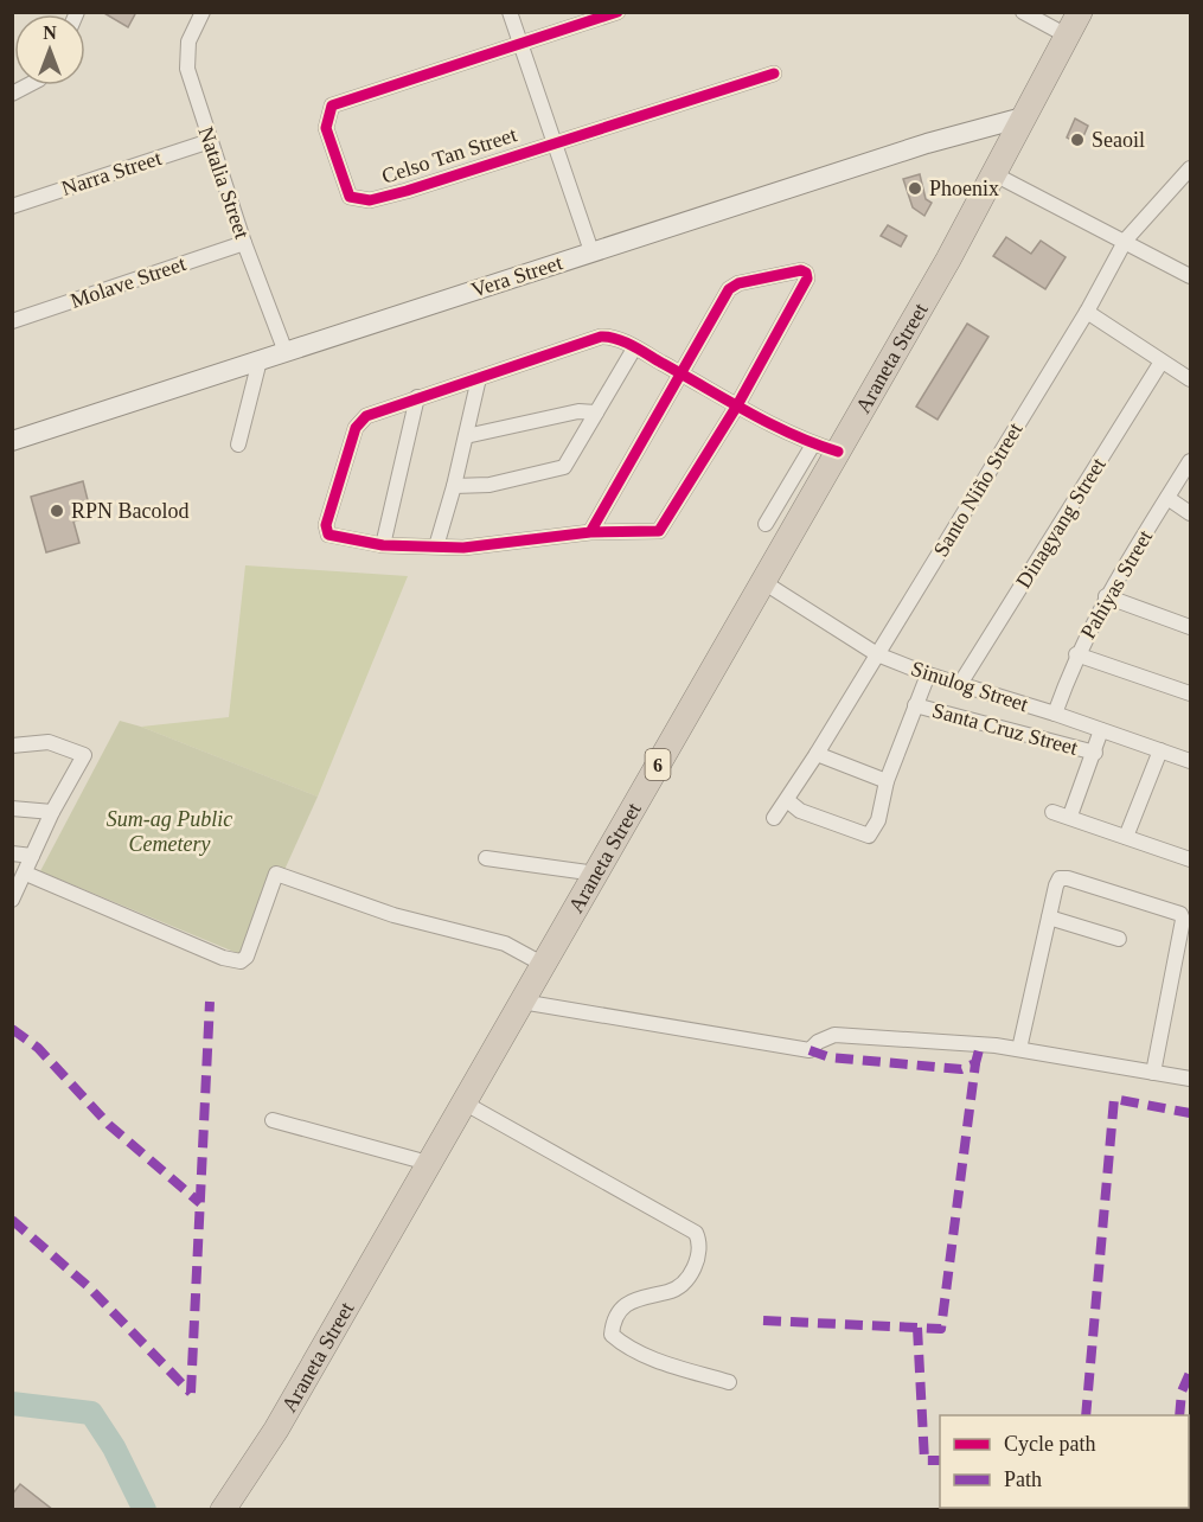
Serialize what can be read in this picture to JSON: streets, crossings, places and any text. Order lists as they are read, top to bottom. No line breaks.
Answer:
{"streets":{"highway":["Araneta Street","6"],"street":["Celso Tan Street","Narra Street","Natalia Street","Vera Street","Molave Street","Santo Niño Street","Dinagyang Street","Pahiyas Street","Sinulog Street","Santa Cruz Street"]},"crossings":[["Narra Street","Natalia Street"],["Natalia Street","Vera Street"],["Natalia Street","Molave Street"],["Vera Street","Araneta Street"],["Araneta Street","Sinulog Street"],["Santo Niño Street","Sinulog Street"],["Dinagyang Street","Sinulog Street"],["Pahiyas Street","Sinulog Street"]],"parks":["Sum-ag Public Cemetery"],"places":["Seaoil","Phoenix","RPN Bacolod"],"legend":["Cycle path","Path"],"north":"top"}
